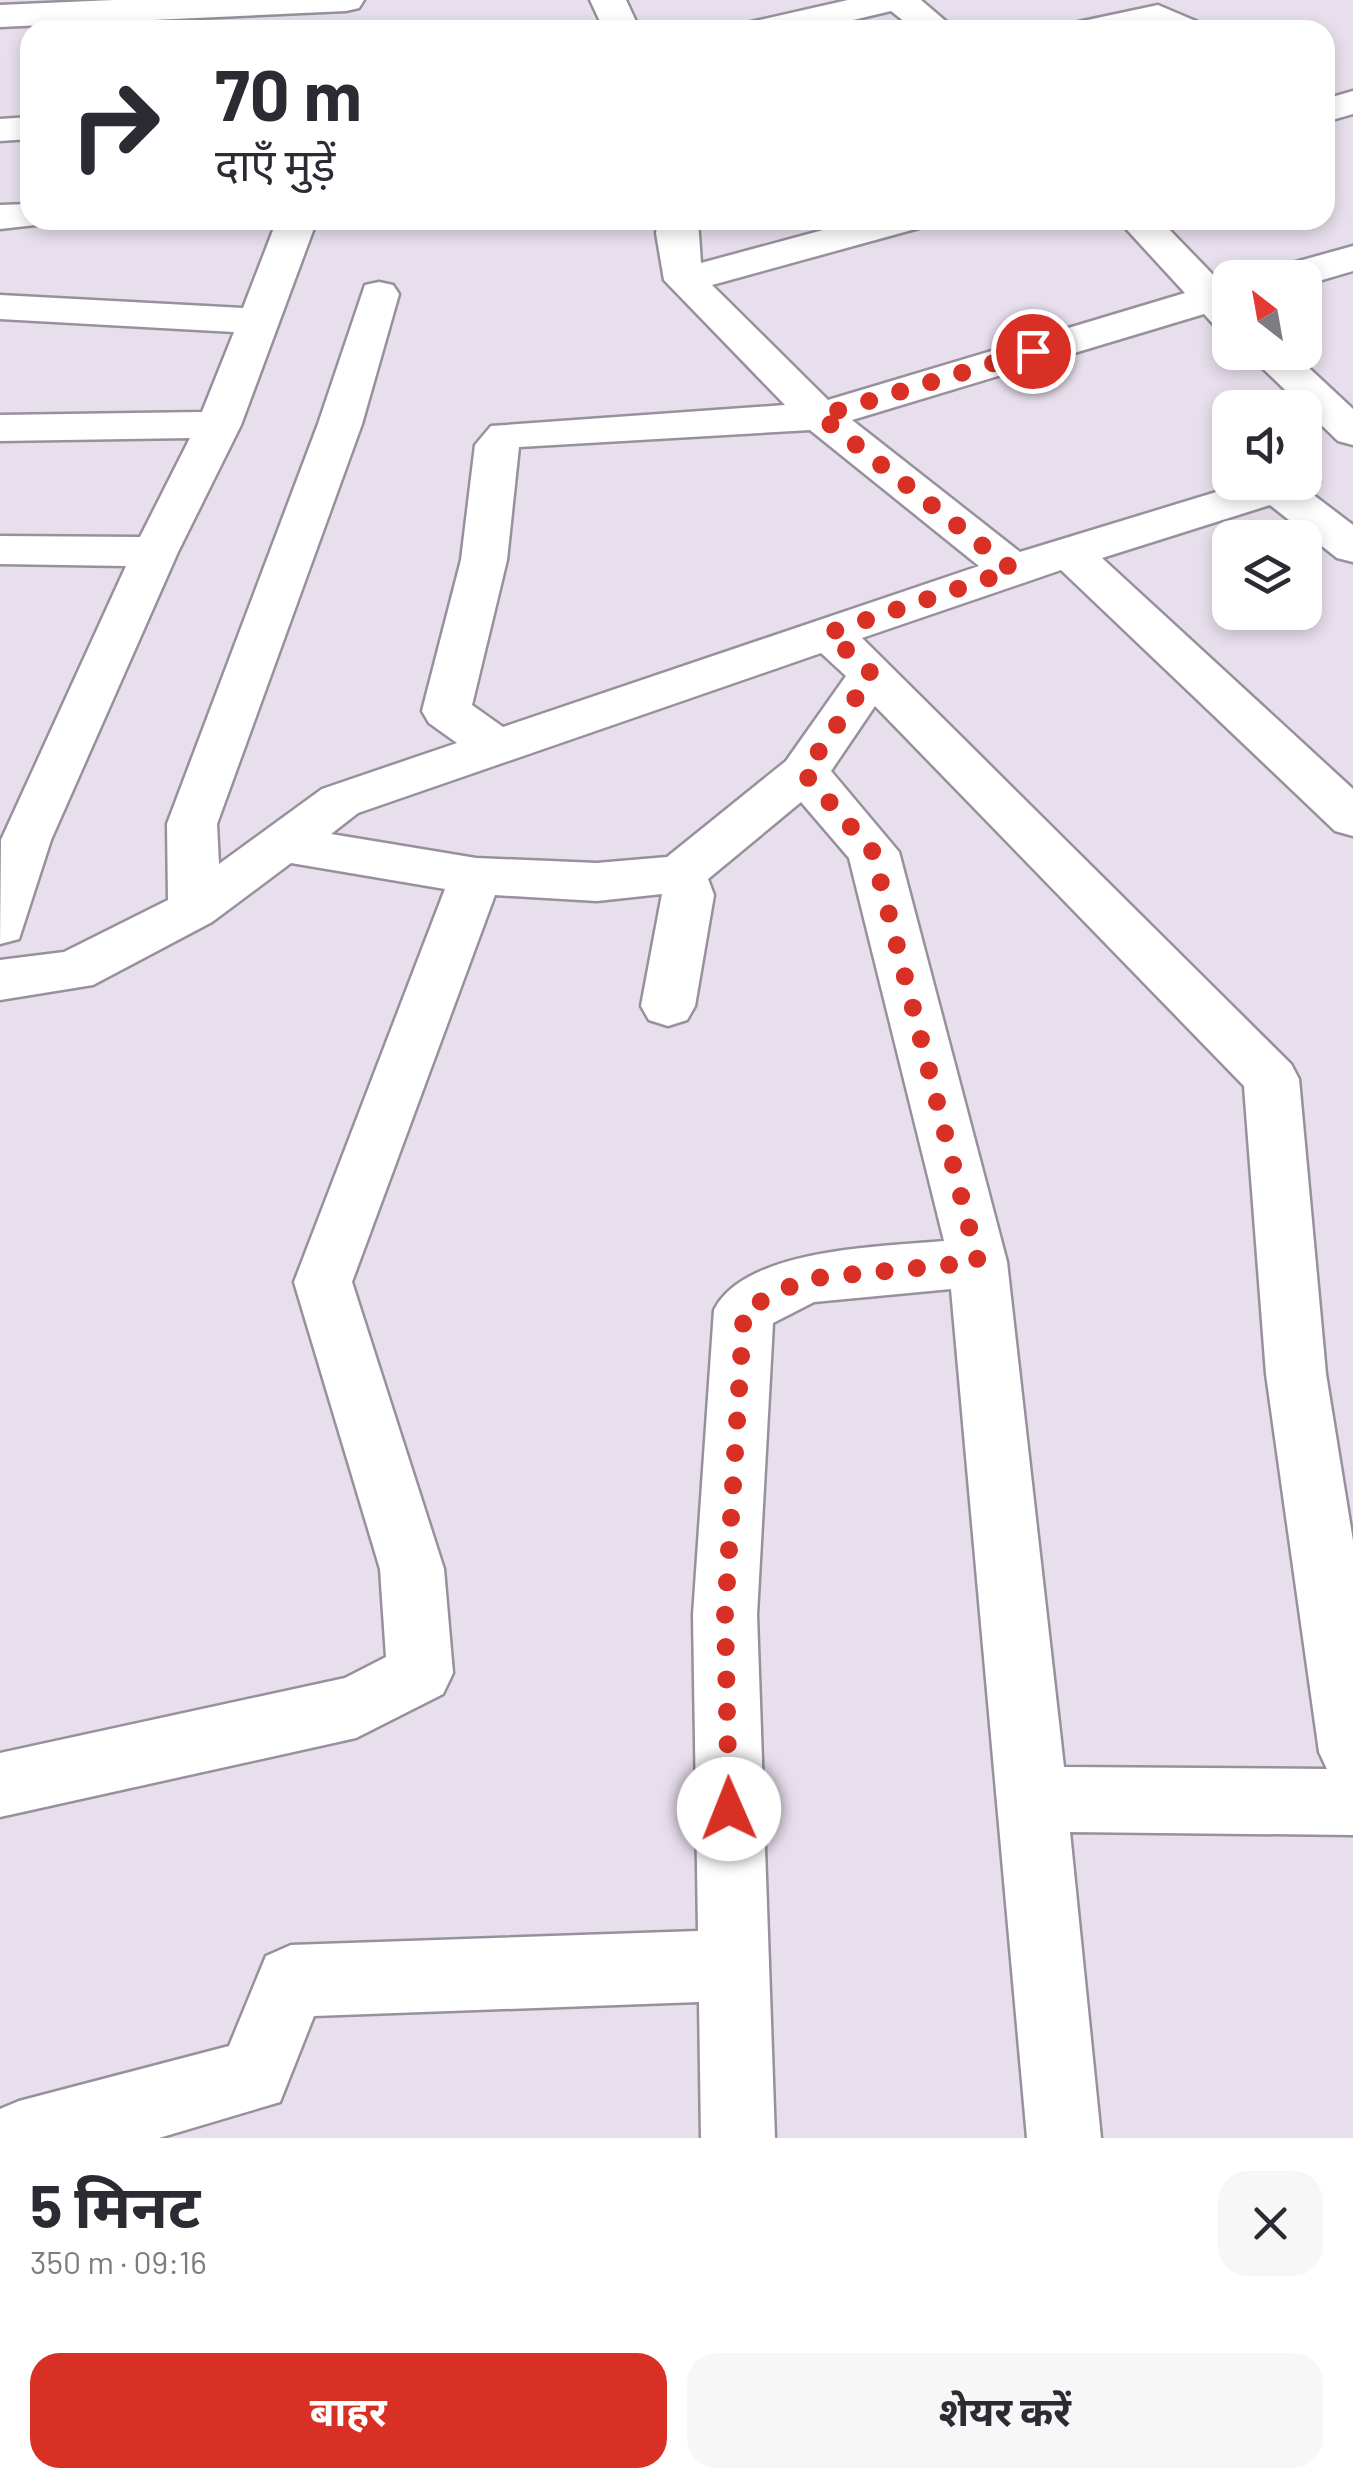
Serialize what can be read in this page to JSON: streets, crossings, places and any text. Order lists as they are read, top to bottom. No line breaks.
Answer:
{"north":"top left","page":{"turn":["70 m","दाएँ मुड़ें"],"heading":["5 मिनट","350 m · 09:16"],"buttons":["बाहर","शेयर करें"]}}
